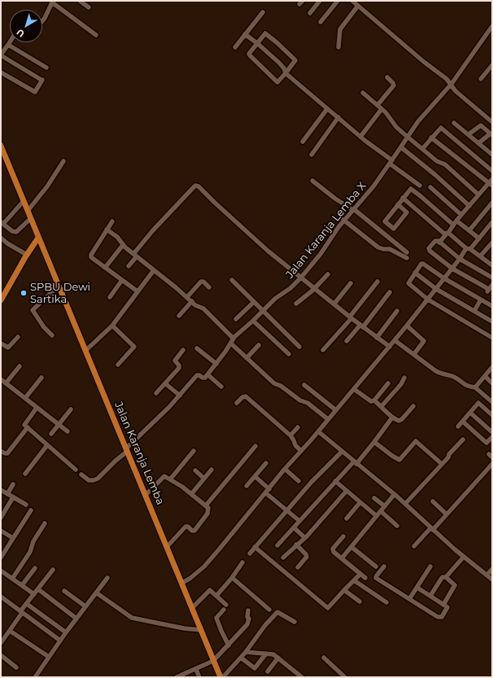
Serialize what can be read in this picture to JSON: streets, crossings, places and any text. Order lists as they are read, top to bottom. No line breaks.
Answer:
{"streets":{"main road":["Jalan Karanja Lemba"],"street":["Jalan Karanja Lemba X"]},"places":["SPBU Dewi Sartika"],"north":"bottom left"}
